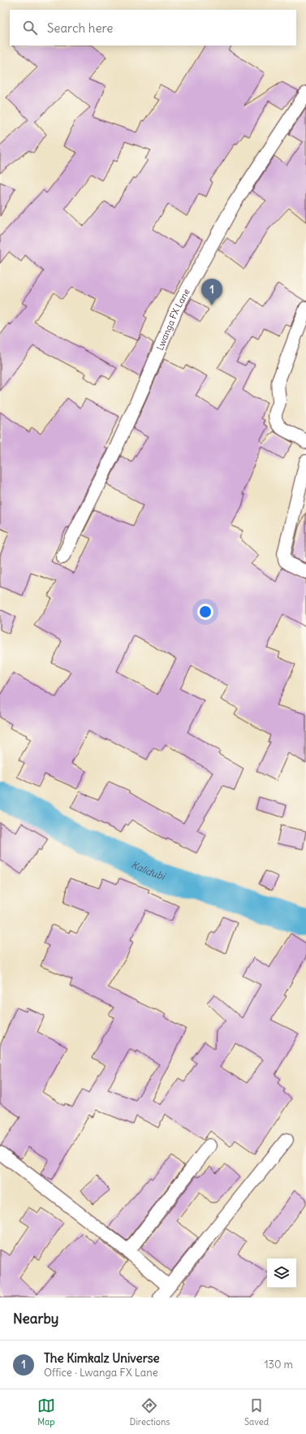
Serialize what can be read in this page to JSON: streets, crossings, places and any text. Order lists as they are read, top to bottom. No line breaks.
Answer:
{"streets":{"street":["Lwanga FX Lane"]},"water":["Kalidubi"],"page":{"search":"Search here","pins":"1","heading":"Nearby","list":[{"mark":"1","name":"The Kimkalz Universe","note":"Office · Lwanga FX Lane","value":"130 m"}],"nav":["Map","Directions","Saved"]}}
